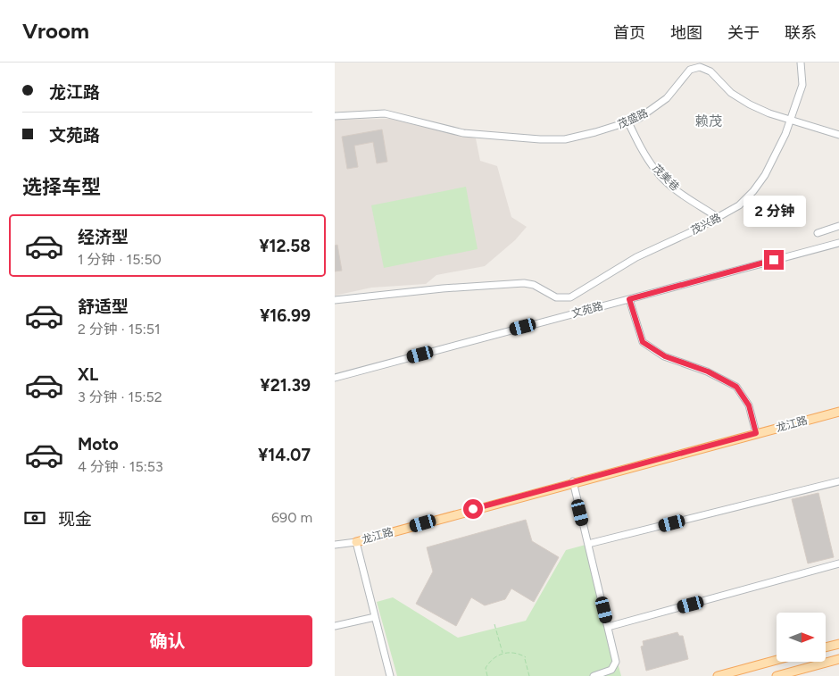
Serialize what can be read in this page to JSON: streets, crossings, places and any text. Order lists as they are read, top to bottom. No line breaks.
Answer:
{"streets":{"main road":["龙江路"],"street":["茂盛路","茂美巷","茂兴路","文苑路"]},"crossings":[["茂盛路","茂美巷"],["茂盛路","茂兴路"],["茂美巷","茂兴路"]],"districts":["赖茂"],"north":"right","page":{"header":"Vroom","nav":["首页","地图","关于","联系"],"banner":["龙江路","文苑路"],"heading":"选择车型","bubble":"2 分钟","list":[{"name":"经济型","note":"1 分钟 · 15:50","value":"¥12.58"},{"name":"舒适型","note":"2 分钟 · 15:51","value":"¥16.99"},{"name":"XL","note":"3 分钟 · 15:52","value":"¥21.39"},{"name":"Moto","note":"4 分钟 · 15:53","value":"¥14.07"}],"pay":["现金","690 m"],"buttons":"确认"}}
